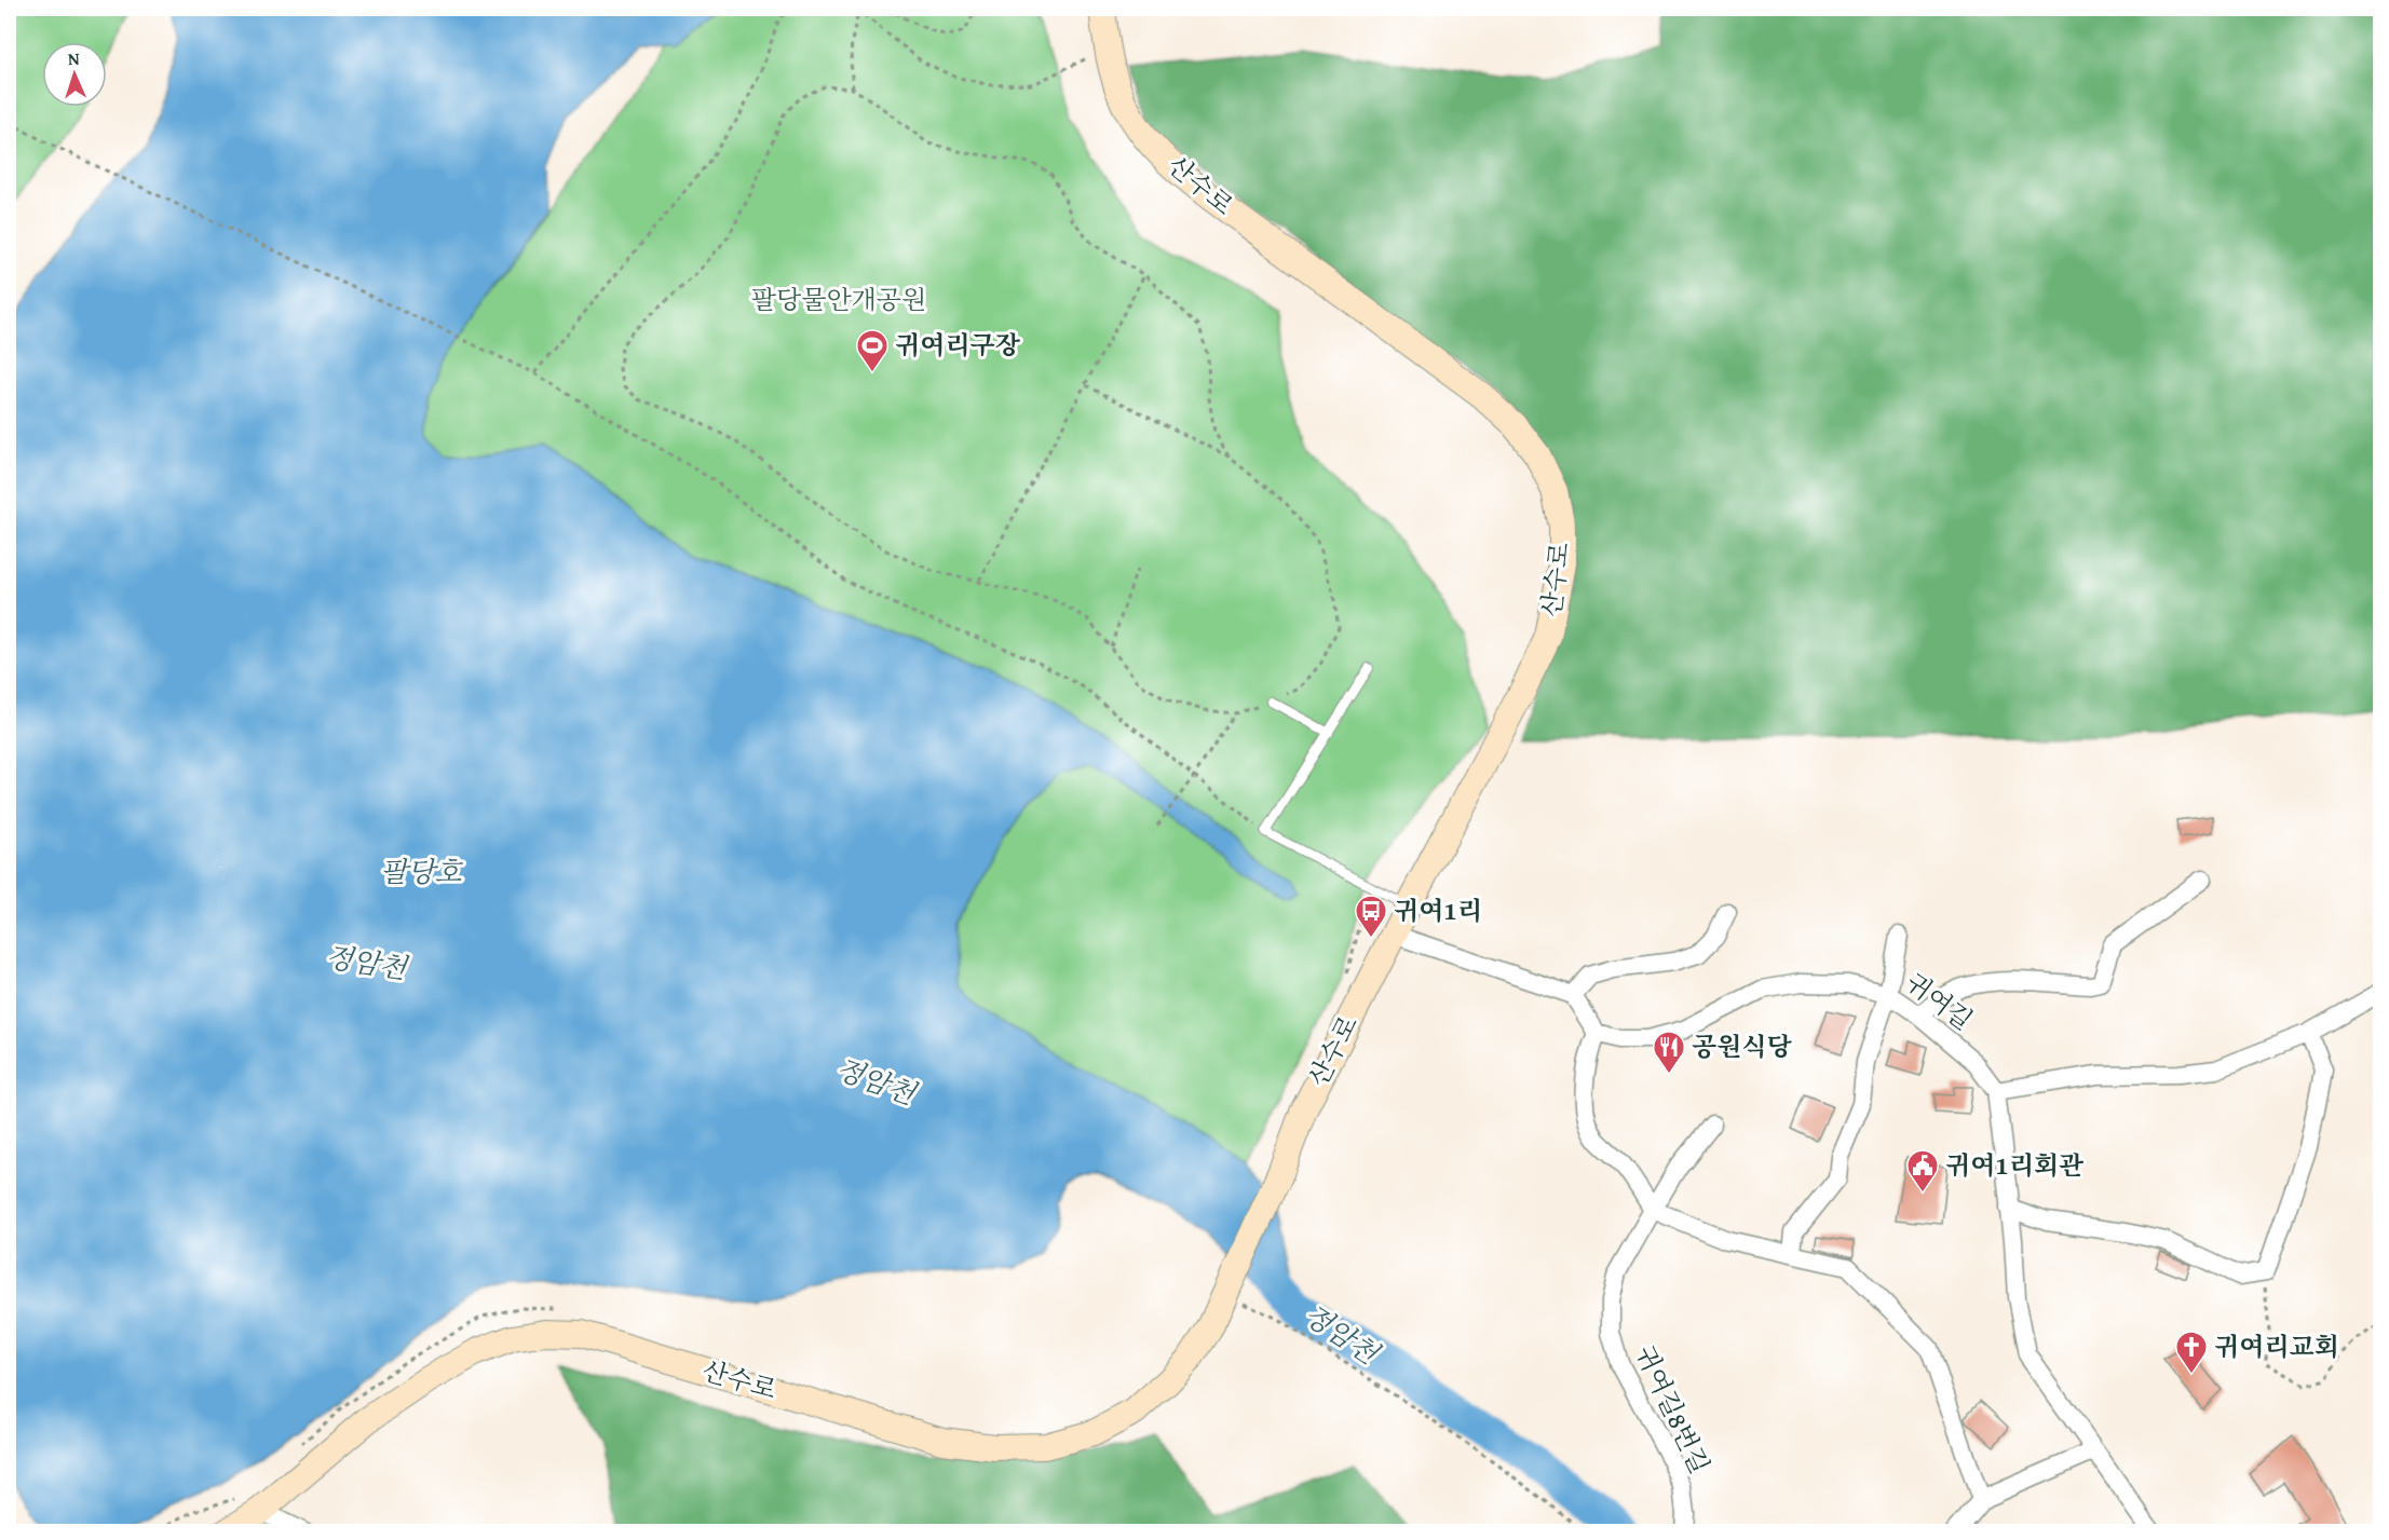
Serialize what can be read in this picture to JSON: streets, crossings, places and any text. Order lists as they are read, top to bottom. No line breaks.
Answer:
{"streets":{"main road":["산수로"],"street":["귀여길","귀여길8번길"]},"water":["팔당호","정암천"],"parks":["팔당물안개공원"],"places":{"sports":["귀여리구장"],"bus stop":["귀여1리"],"restaurant":["공원식당"],"public building":["귀여1리회관"],"church":["귀여리교회"]},"north":"top"}
